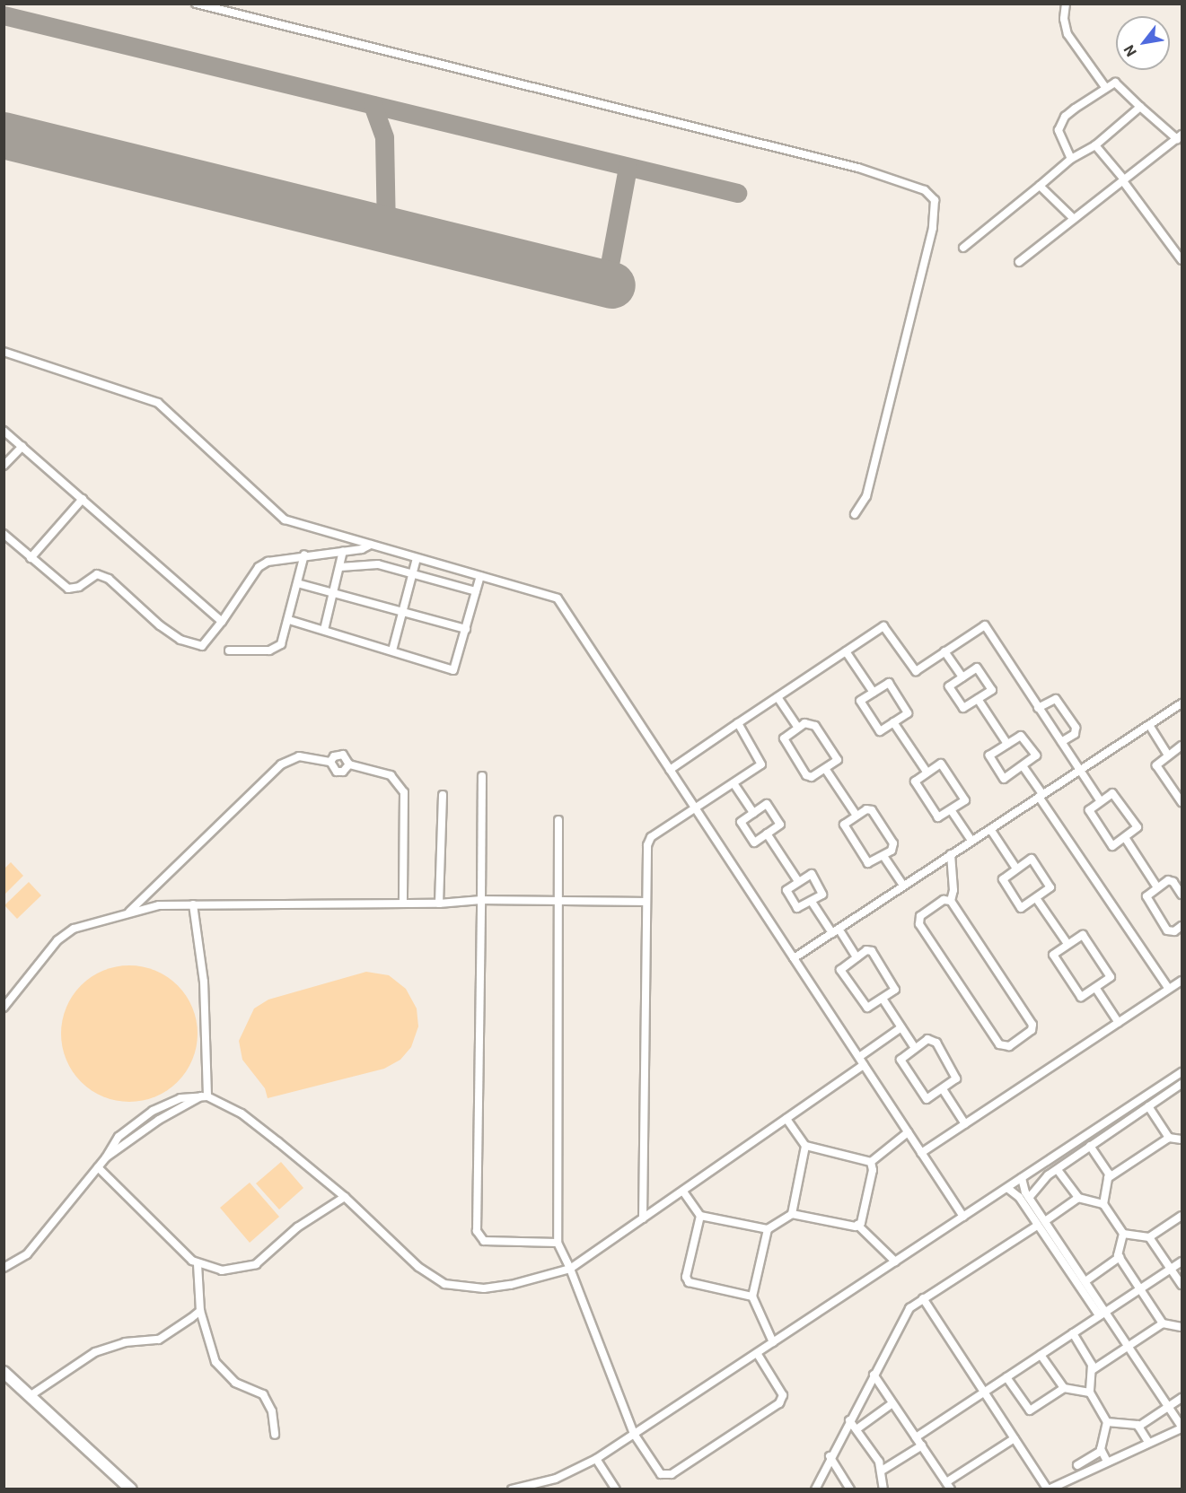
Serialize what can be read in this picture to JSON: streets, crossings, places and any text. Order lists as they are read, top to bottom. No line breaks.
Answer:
{"north":"bottom left"}
